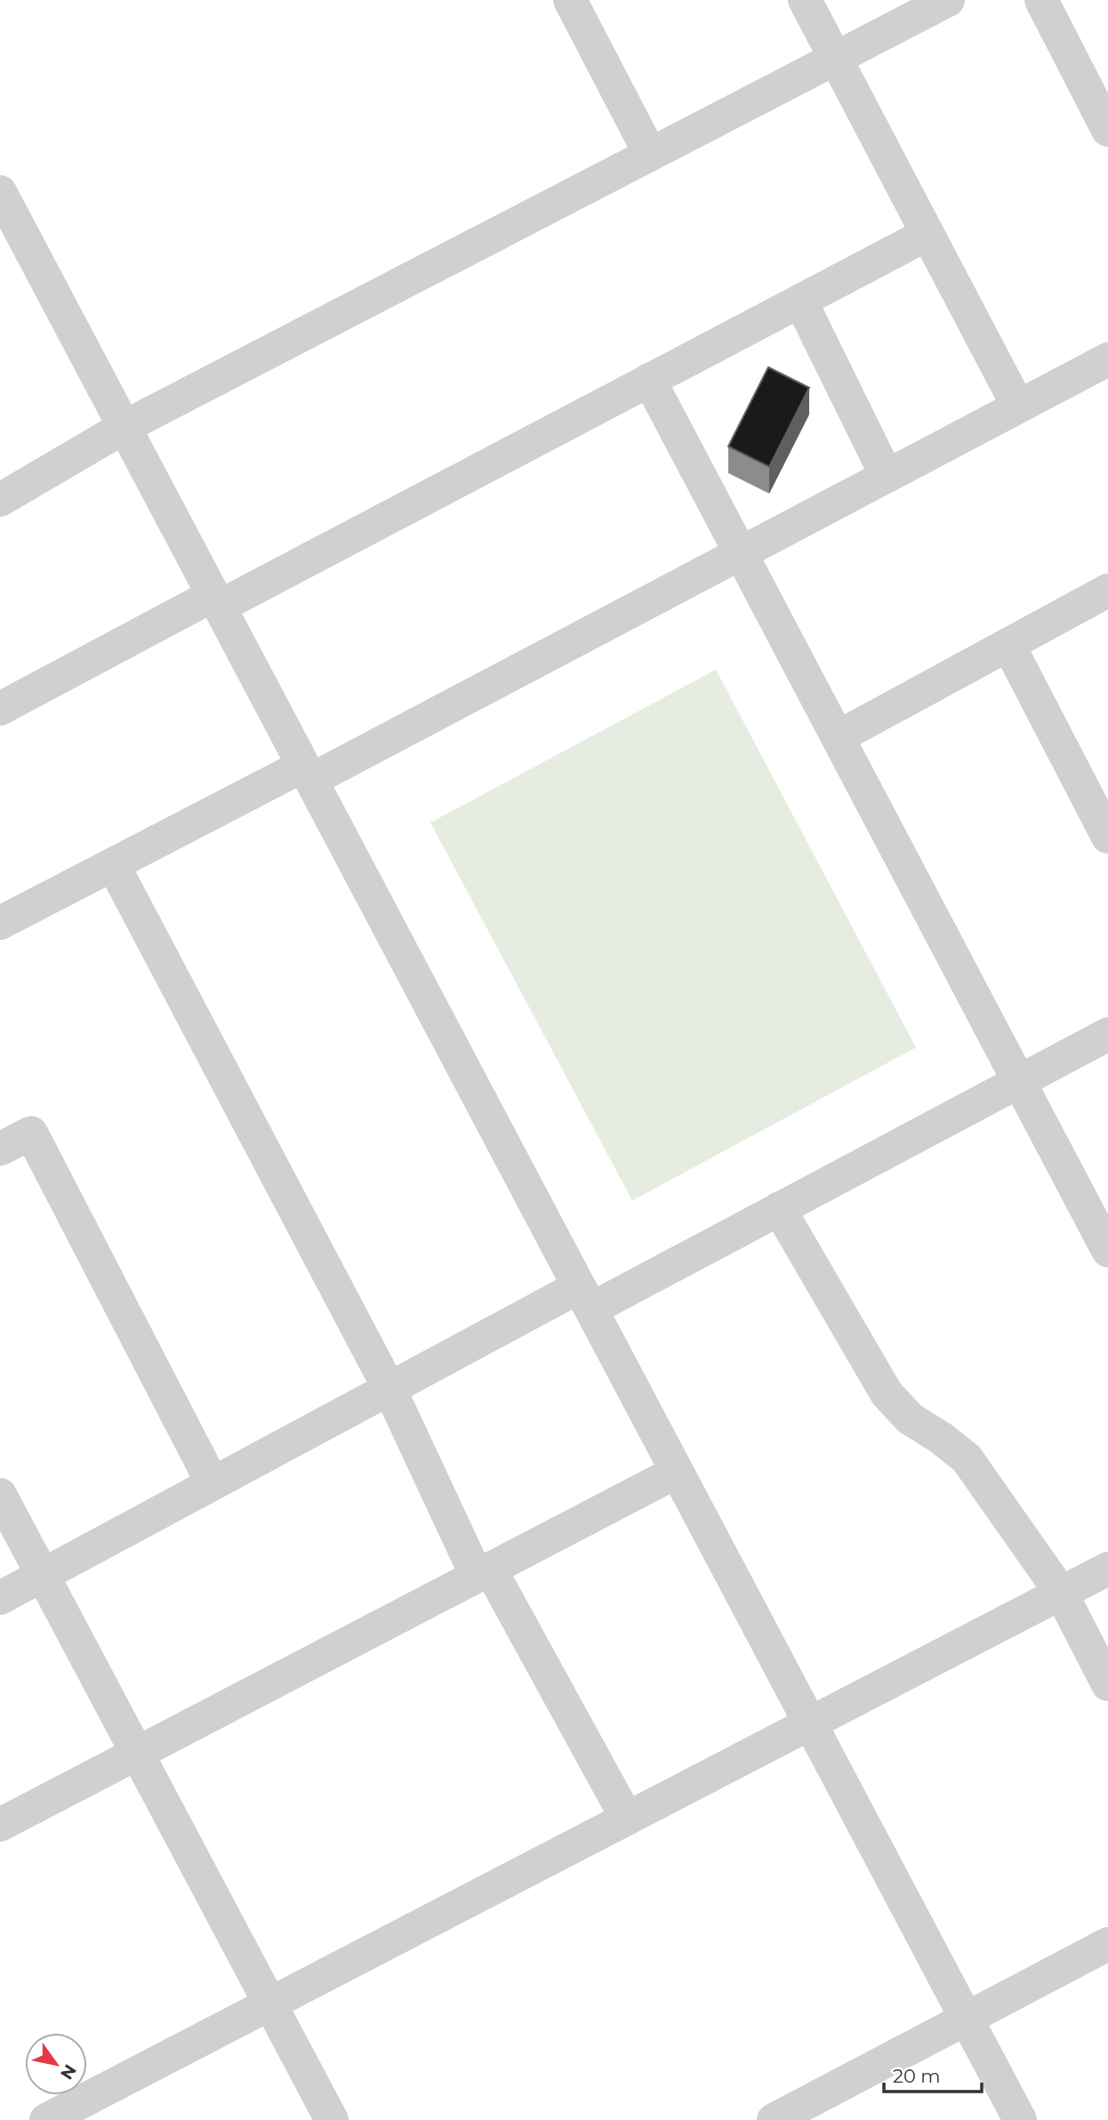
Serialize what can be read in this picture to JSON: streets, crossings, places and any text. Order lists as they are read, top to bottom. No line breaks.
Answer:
{"scale_bar":"20 m","north":"bottom right"}
